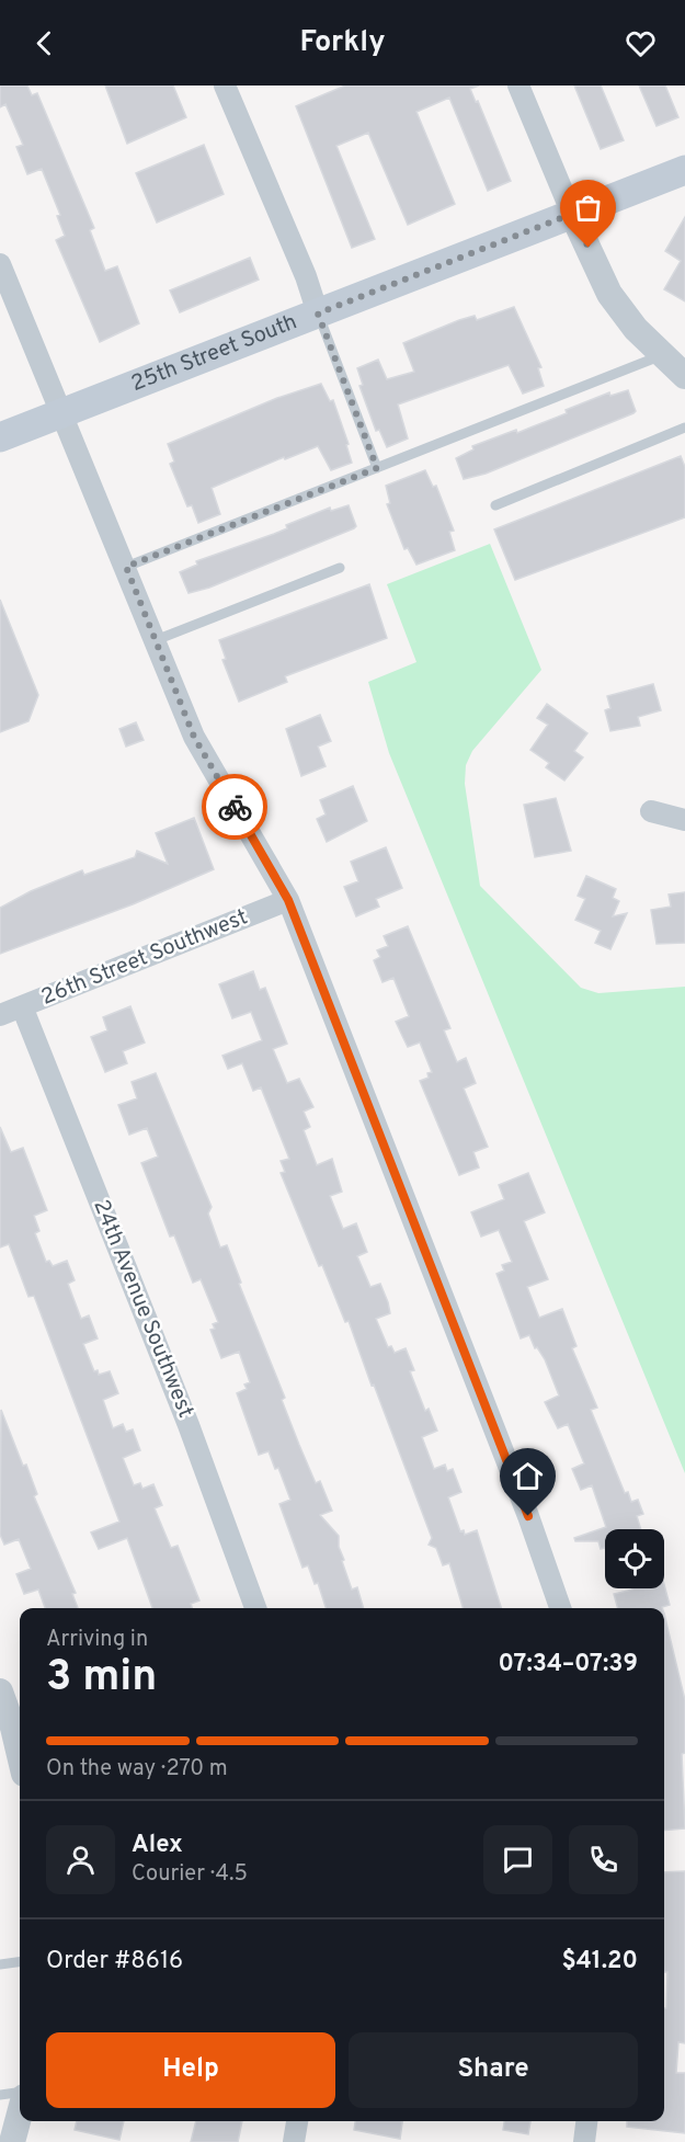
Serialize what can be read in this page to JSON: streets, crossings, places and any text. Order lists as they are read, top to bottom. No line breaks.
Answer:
{"streets":{"main road":["25th Street South"],"street":["26th Street Southwest","24th Avenue Southwest"]},"crossings":[["26th Street Southwest","24th Avenue Southwest"]],"page":{"header":"Forkly","heading":["3 min","Arriving in","07:34–07:39"],"panel":["Alex","Courier · 4.5","Order #8616","$41.20"],"bar":"On the way · 270 m","buttons":["Help","Share"]}}
